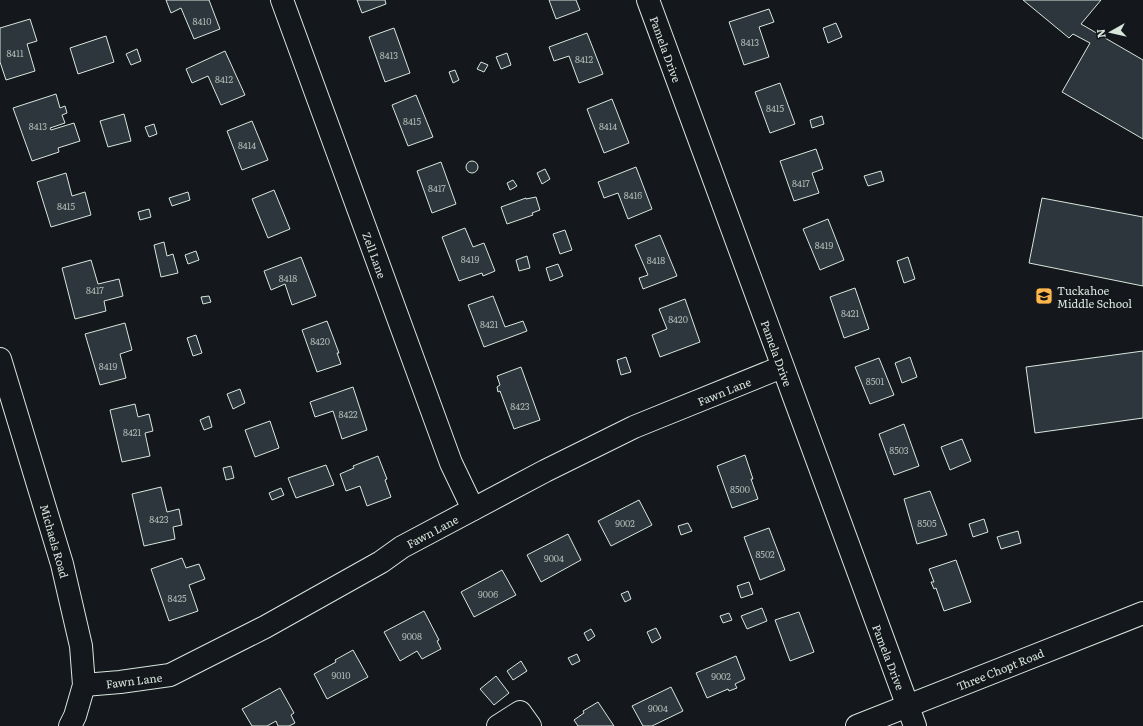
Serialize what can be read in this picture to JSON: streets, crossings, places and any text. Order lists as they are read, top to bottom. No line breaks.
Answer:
{"streets":{"street":["Pamela Drive","Zell Lane","Fawn Lane","Michaels Road","Three Chopt Road"]},"crossings":[["Pamela Drive","Fawn Lane"],["Pamela Drive","Three Chopt Road"],["Zell Lane","Fawn Lane"],["Fawn Lane","Michaels Road"]],"places":{"school or university":["Tuckahoe Middle School"]},"house_numbers":["8410","8413","8411","8413","8412","8412","8415","8415","8413","8414","8414","8417","8417","8416","8415","8419","8419","8418","8418","8417","8421","8420","8421","8420","8419","8501","8423","8422","8421","8503","8500","8423","9002","8505","8502","9004","9006","8425","9008","9010","9002","9004"],"north":"left"}
